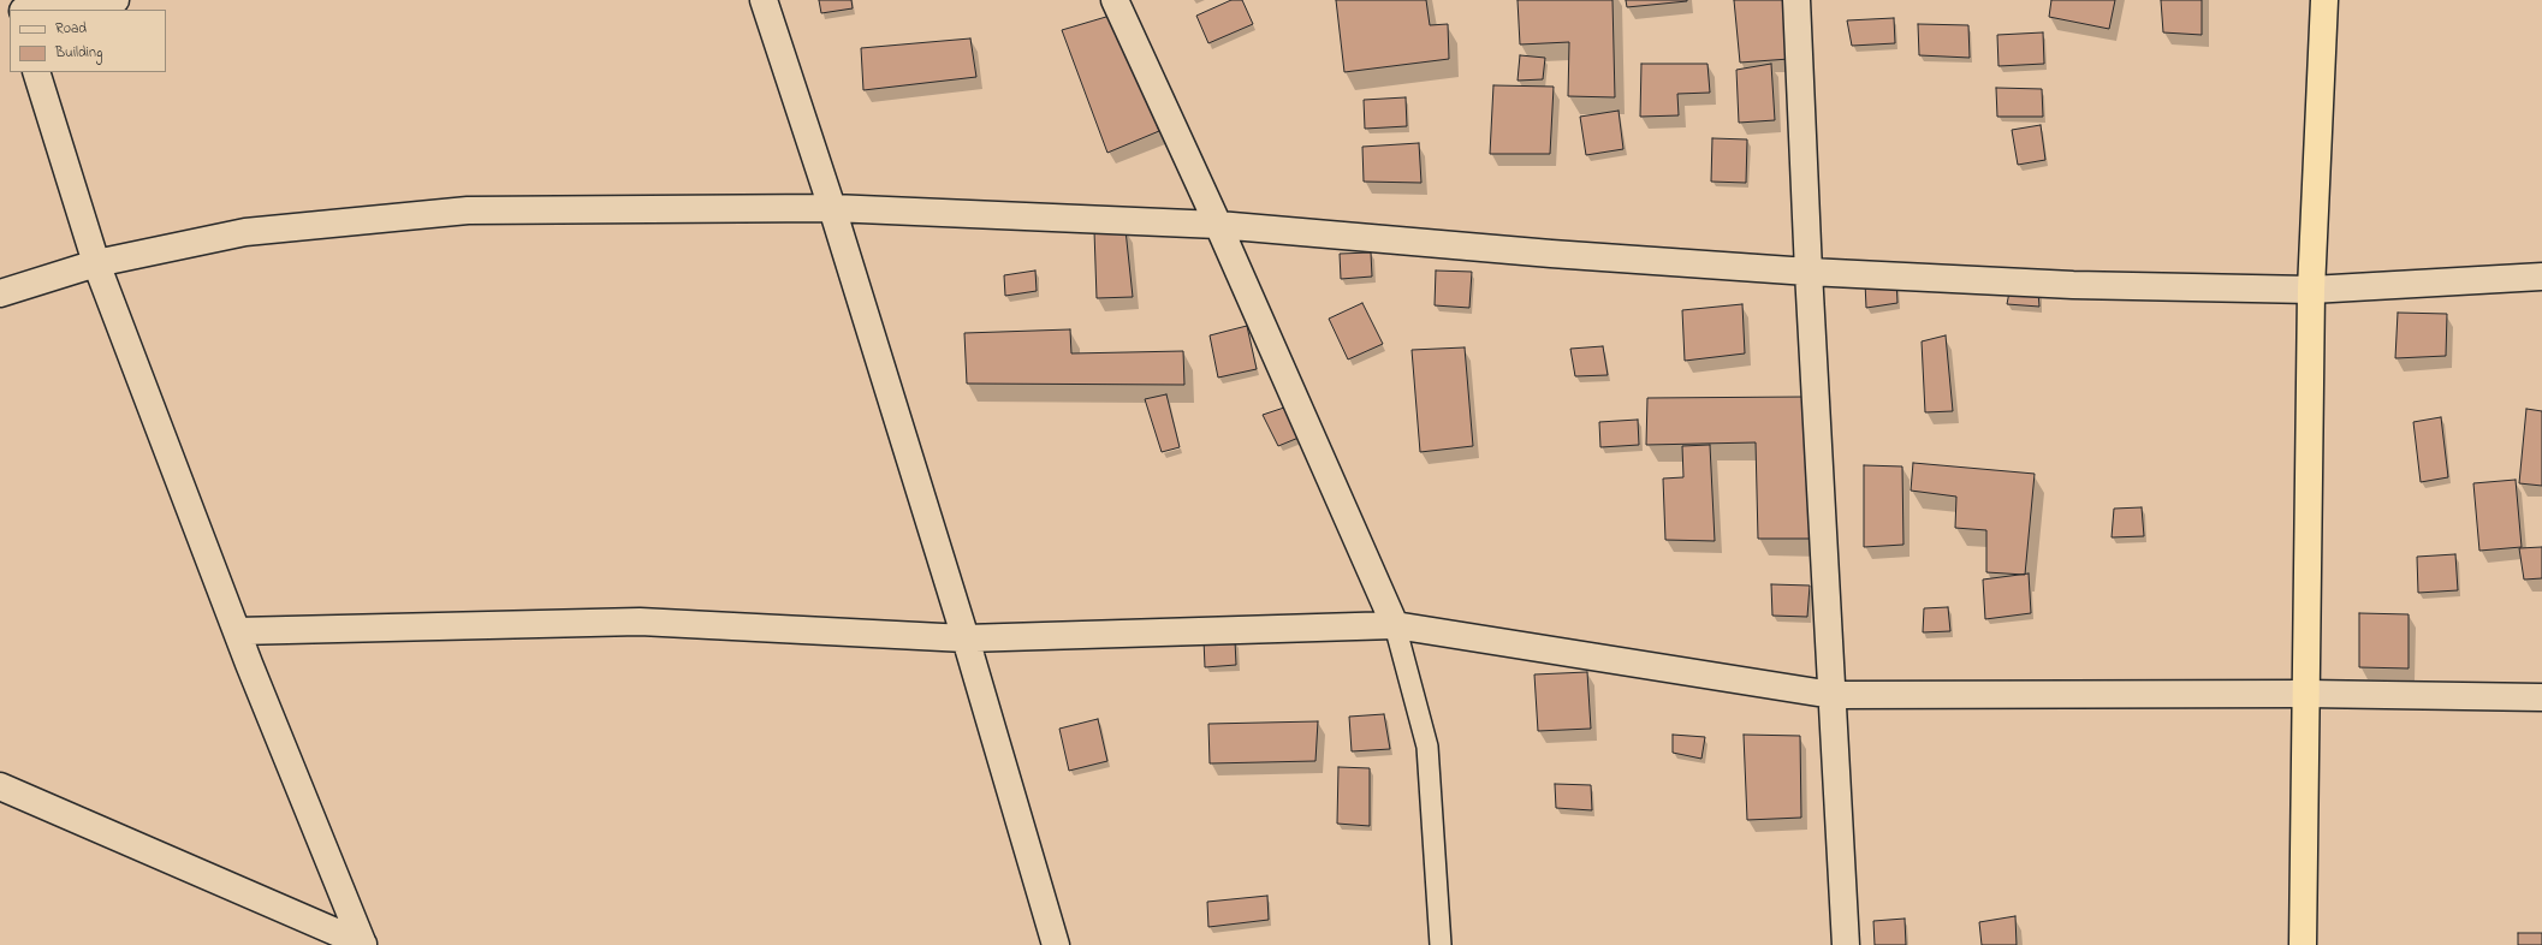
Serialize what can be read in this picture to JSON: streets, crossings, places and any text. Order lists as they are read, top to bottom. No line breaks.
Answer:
{"legend":["Road","Building"]}
